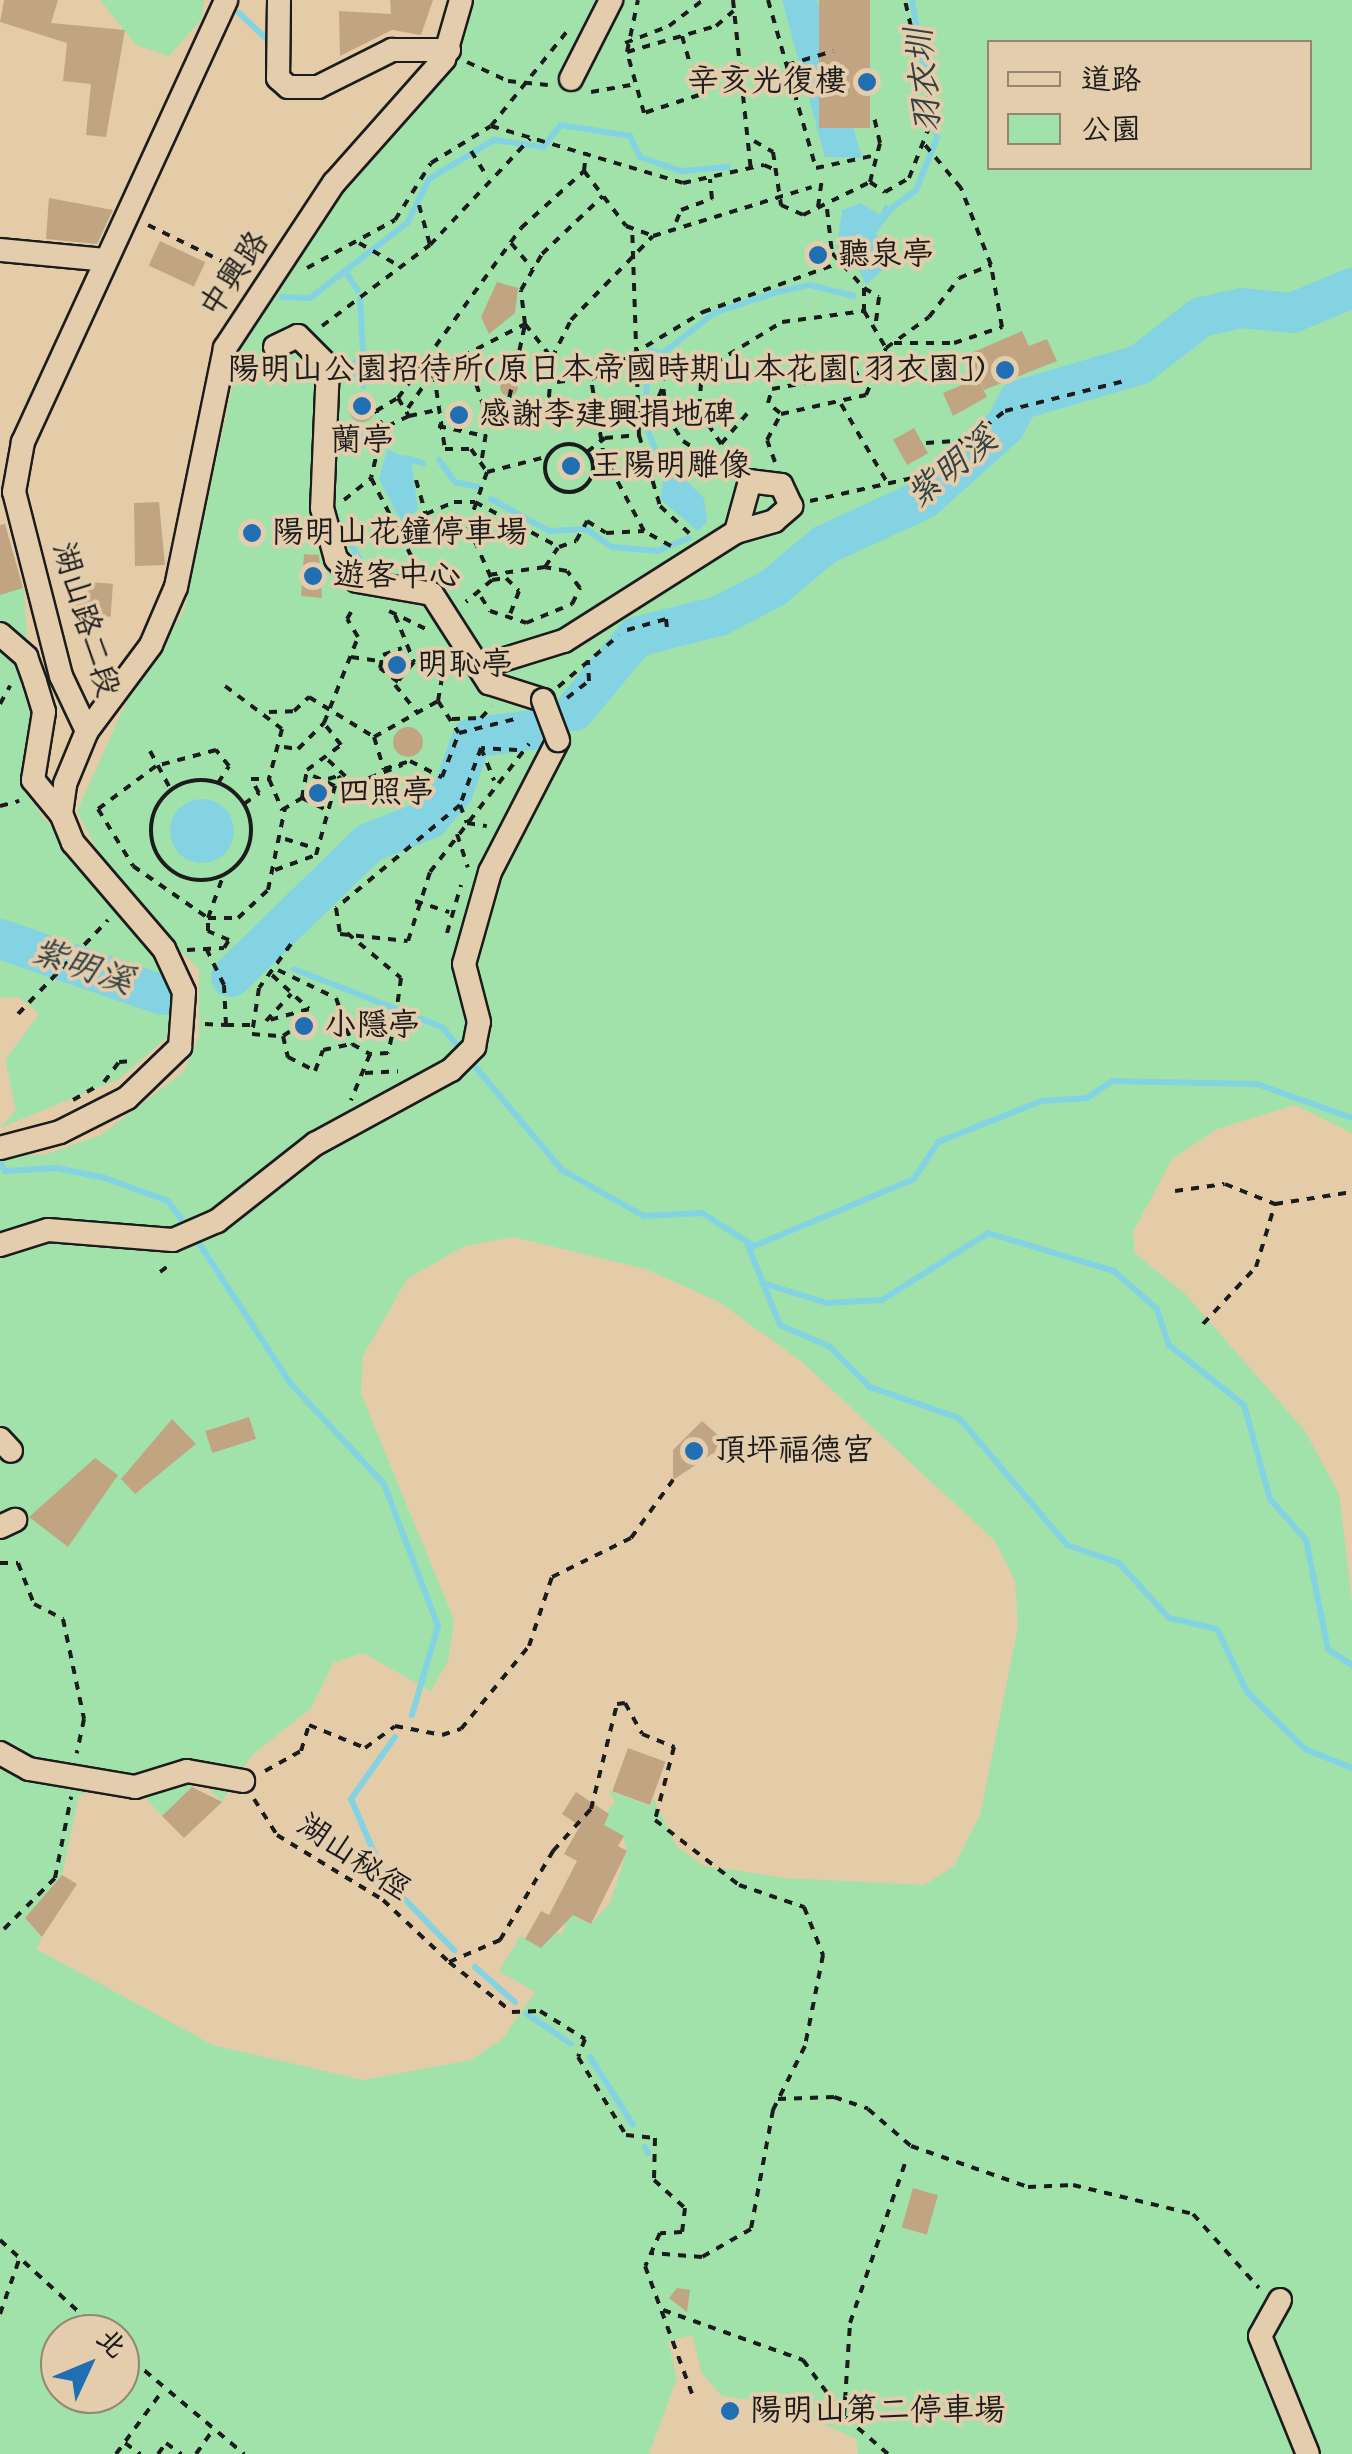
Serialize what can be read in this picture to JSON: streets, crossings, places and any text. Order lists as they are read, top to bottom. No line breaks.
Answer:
{"streets":{"street":["中興路","湖山路二段"],"path":["湖山秘徑"]},"crossings":[["中興路","湖山路二段"]],"water":["羽衣圳","紫明溪"],"places":["辛亥光復樓","聽泉亭","陽明山公園招待所(原日本帝國時期山本花園[羽衣園])","蘭亭","感謝李建興捐地碑","王陽明雕像","陽明山花鐘停車場","遊客中心","明恥亭","四照亭","小隱亭","頂坪福德宮","陽明山第二停車場"],"legend":["道路","公園"],"north":"top right"}
